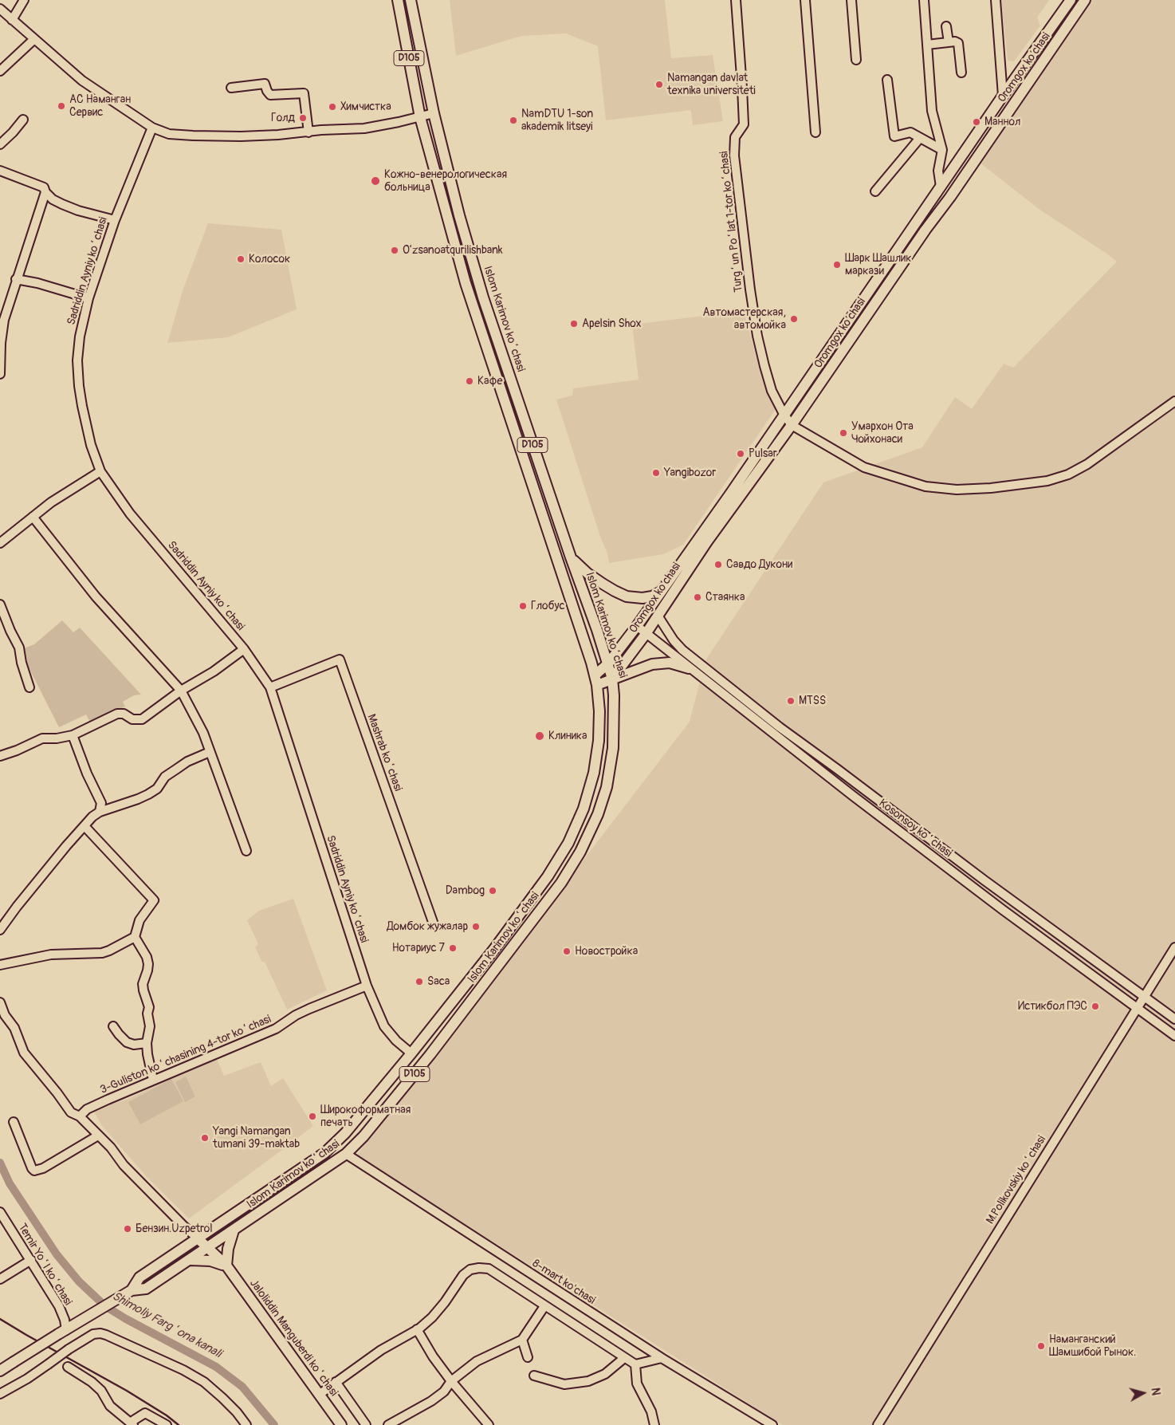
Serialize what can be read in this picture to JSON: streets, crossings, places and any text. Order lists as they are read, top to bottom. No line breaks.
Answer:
{"streets":{"main road":["D105","Oromgox ko‘chasi","Islom Karimov koʻchasi","Jaloliddin Manguberdi koʻchasi"],"street":["Turgʻun Poʻlat 1-tor koʻchasi","Sadriddin Ayniy koʻchasi","Mashrab koʻchasi","Kosonsoy koʻchasi","3-Guliston koʻchasining 4-tor koʻchasi","M.Polikovskiy koʻchasi","Temir Yoʻl koʻchasi","8-mart ko'chasi"]},"crossings":[["Oromgox ko‘chasi","Turgʻun Poʻlat 1-tor koʻchasi"],["Oromgox ko‘chasi","Islom Karimov koʻchasi"],["Oromgox ko‘chasi","Kosonsoy koʻchasi"],["Sadriddin Ayniy koʻchasi","Islom Karimov koʻchasi"],["Sadriddin Ayniy koʻchasi","Mashrab koʻchasi"],["Sadriddin Ayniy koʻchasi","3-Guliston koʻchasining 4-tor koʻchasi"],["Islom Karimov koʻchasi","Temir Yoʻl koʻchasi"],["Islom Karimov koʻchasi","8-mart ko'chasi"],["Islom Karimov koʻchasi","Jaloliddin Manguberdi koʻchasi"],["Kosonsoy koʻchasi","M.Polikovskiy koʻchasi"]],"water":["Shimoliy Fargʻona kanali"],"places":["Namangan davlat texnika universiteti","АС Наманган Сервис","Химчистка","Голд","NamDTU 1-son akademik litseyi","Маннол","Кожно-венерологическая больница","Oʻzsanoatqurilishbank","Колосок","Шарк Шашлик маркази","Автомастерская, автомойка","Apelsin Shox","Кафе","Умархон Ота Чойхонаси","Pulsar","Yangibozor","Савдо Дукони","Стаянка","Глобус","MTSS","Клиника","Dambog","Домбок жужалар","Нотариус 7","Новостройка","Saca","Истикбол ПЭС","Широкоформатная печать","Yangi Namangan tumani 39-maktab","Бензин.Uzpetrol","Наманганский Шамшибой Рынок."],"north":"right"}
